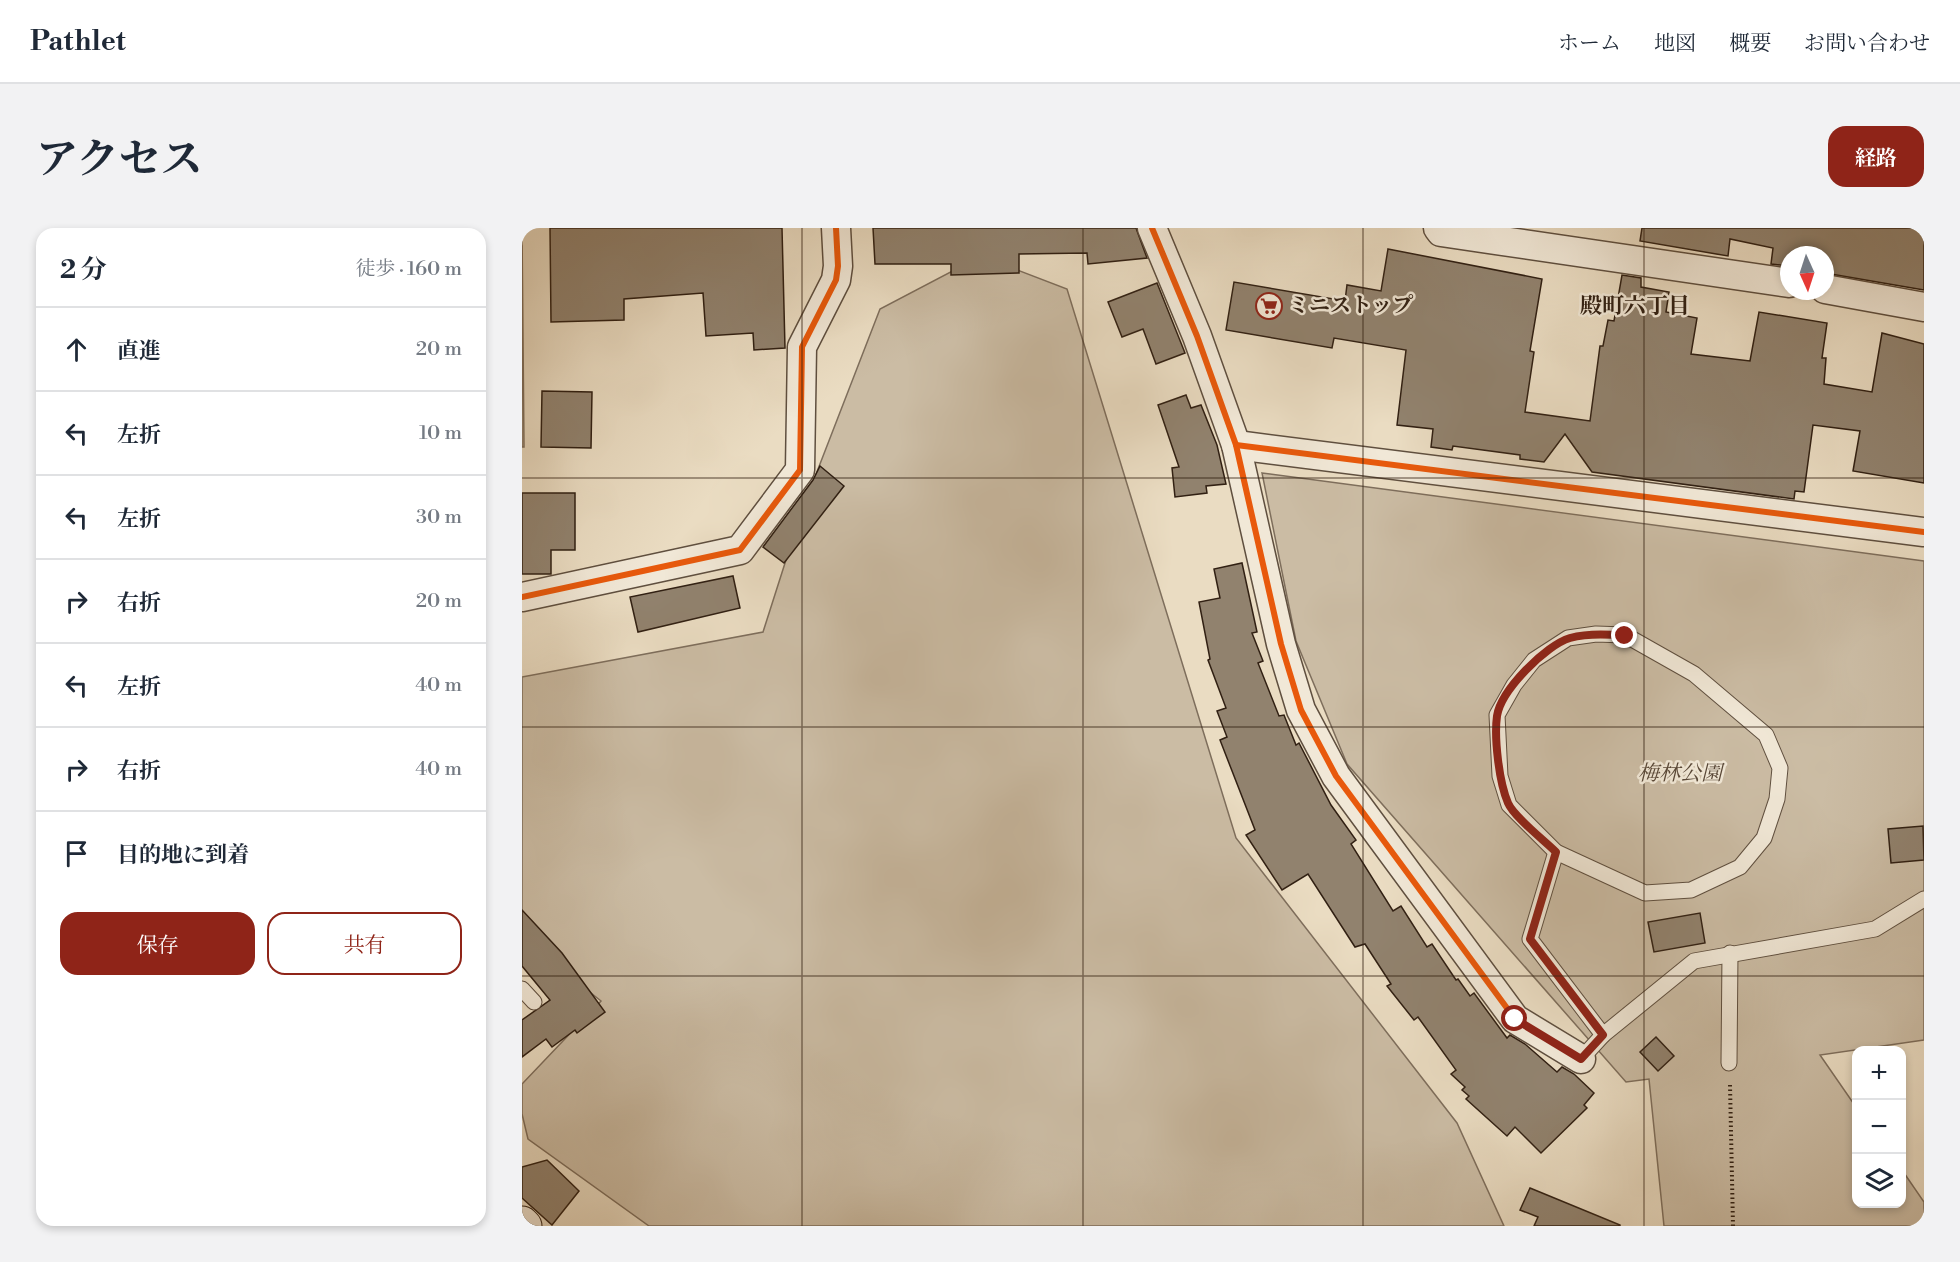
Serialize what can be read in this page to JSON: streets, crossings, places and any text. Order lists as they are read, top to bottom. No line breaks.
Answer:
{"districts":["殿町六丁目"],"parks":["梅林公園"],"places":{"supermarket":["ミニストップ"]},"north":"bottom","page":{"header":"Pathlet","nav":["ホーム","地図","概要","お問い合わせ"],"title":"アクセス","buttons":["経路",["保存","共有"]],"heading":["2 分","徒歩 · 160 m"],"list":[["直進","20 m"],["左折","10 m"],["左折","30 m"],["右折","20 m"],["左折","40 m"],["右折","40 m"],"目的地に到着"],"map_buttons":["+","−"]}}
